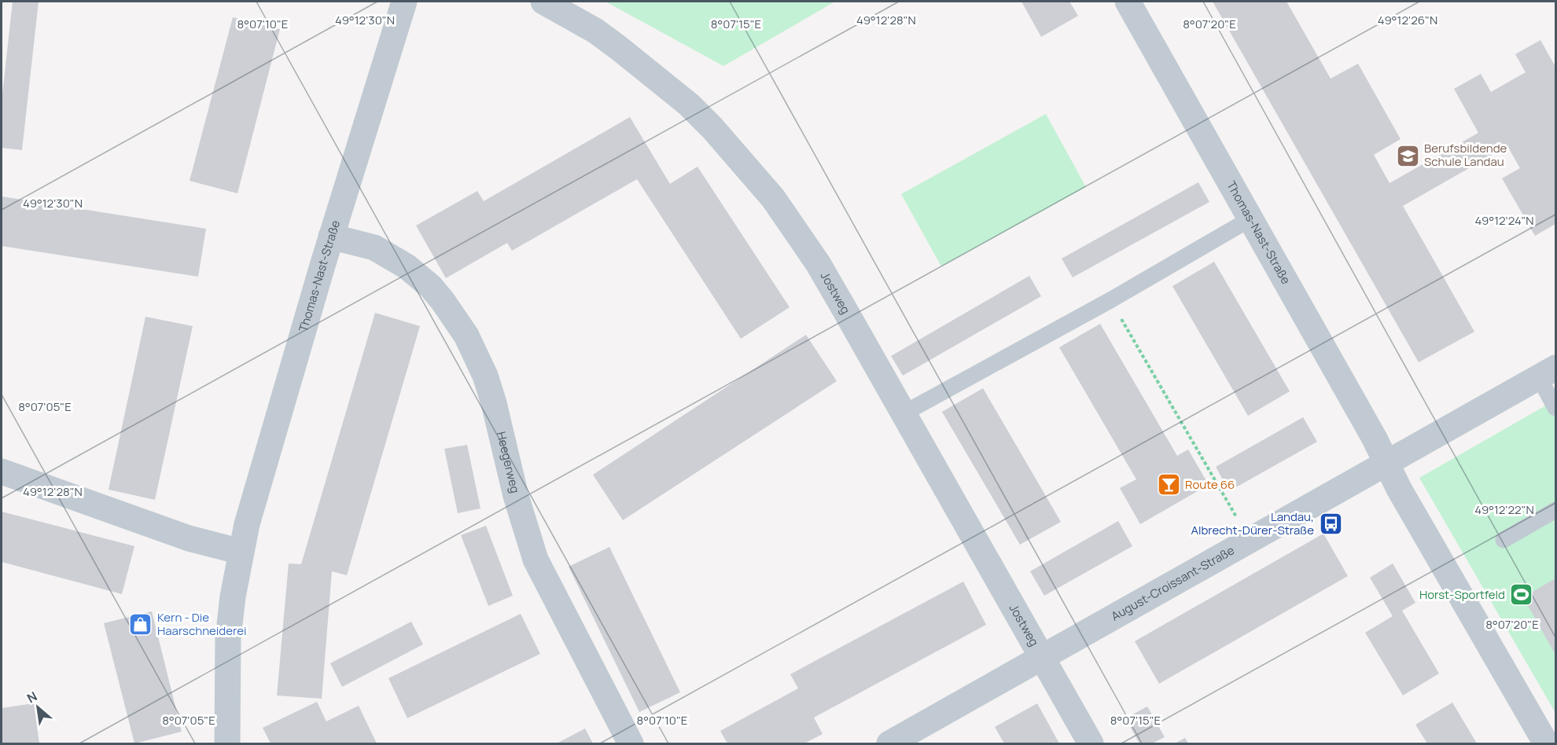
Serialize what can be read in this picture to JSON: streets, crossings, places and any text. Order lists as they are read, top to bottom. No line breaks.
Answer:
{"streets":{"street":["Thomas-Nast-Straße","Jostweg","Heegerweg","August-Croissant-Straße"]},"crossings":[["Thomas-Nast-Straße","Heegerweg"],["Thomas-Nast-Straße","August-Croissant-Straße"],["Jostweg","August-Croissant-Straße"]],"places":{"school or university":["Berufsbildende Schule Landau"],"bar":["Route 66"],"bus stop":["Landau, Albrecht-Dürer-Straße"],"sports":["Horst-Sportfeld"],"shop":["Kern - Die Haarschneiderei"]},"north":"top left","coordinates":["49°12'30\"N","49°12'28\"N","49°12'26\"N","8°07'10\"E","8°07'15\"E","8°07'20\"E","49°12'24\"N","8°07'05\"E","49°12'22\"N"]}
